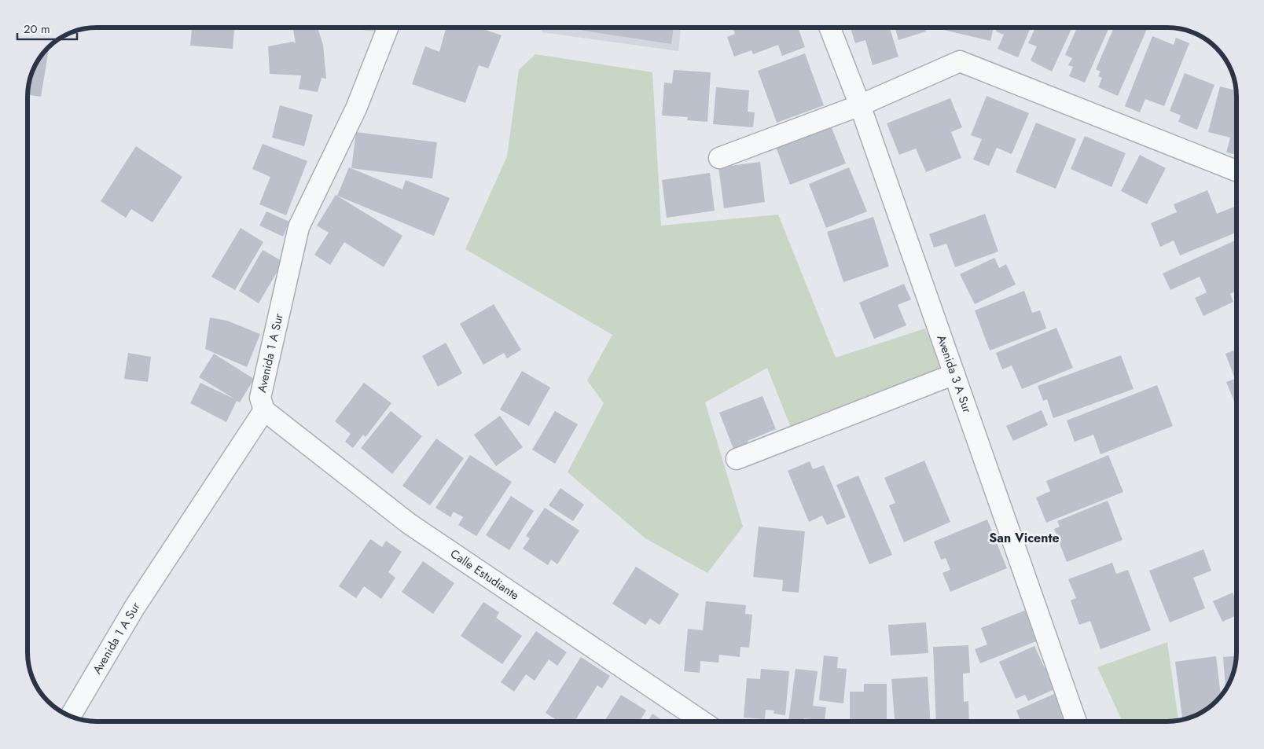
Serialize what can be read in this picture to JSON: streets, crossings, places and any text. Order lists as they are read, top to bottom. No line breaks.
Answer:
{"streets":{"street":["Avenida 1 A Sur","Avenida 3 A Sur","Calle Estudiante"]},"crossings":[["Avenida 1 A Sur","Calle Estudiante"]],"districts":["San Vicente"],"scale_bar":"20 m"}
